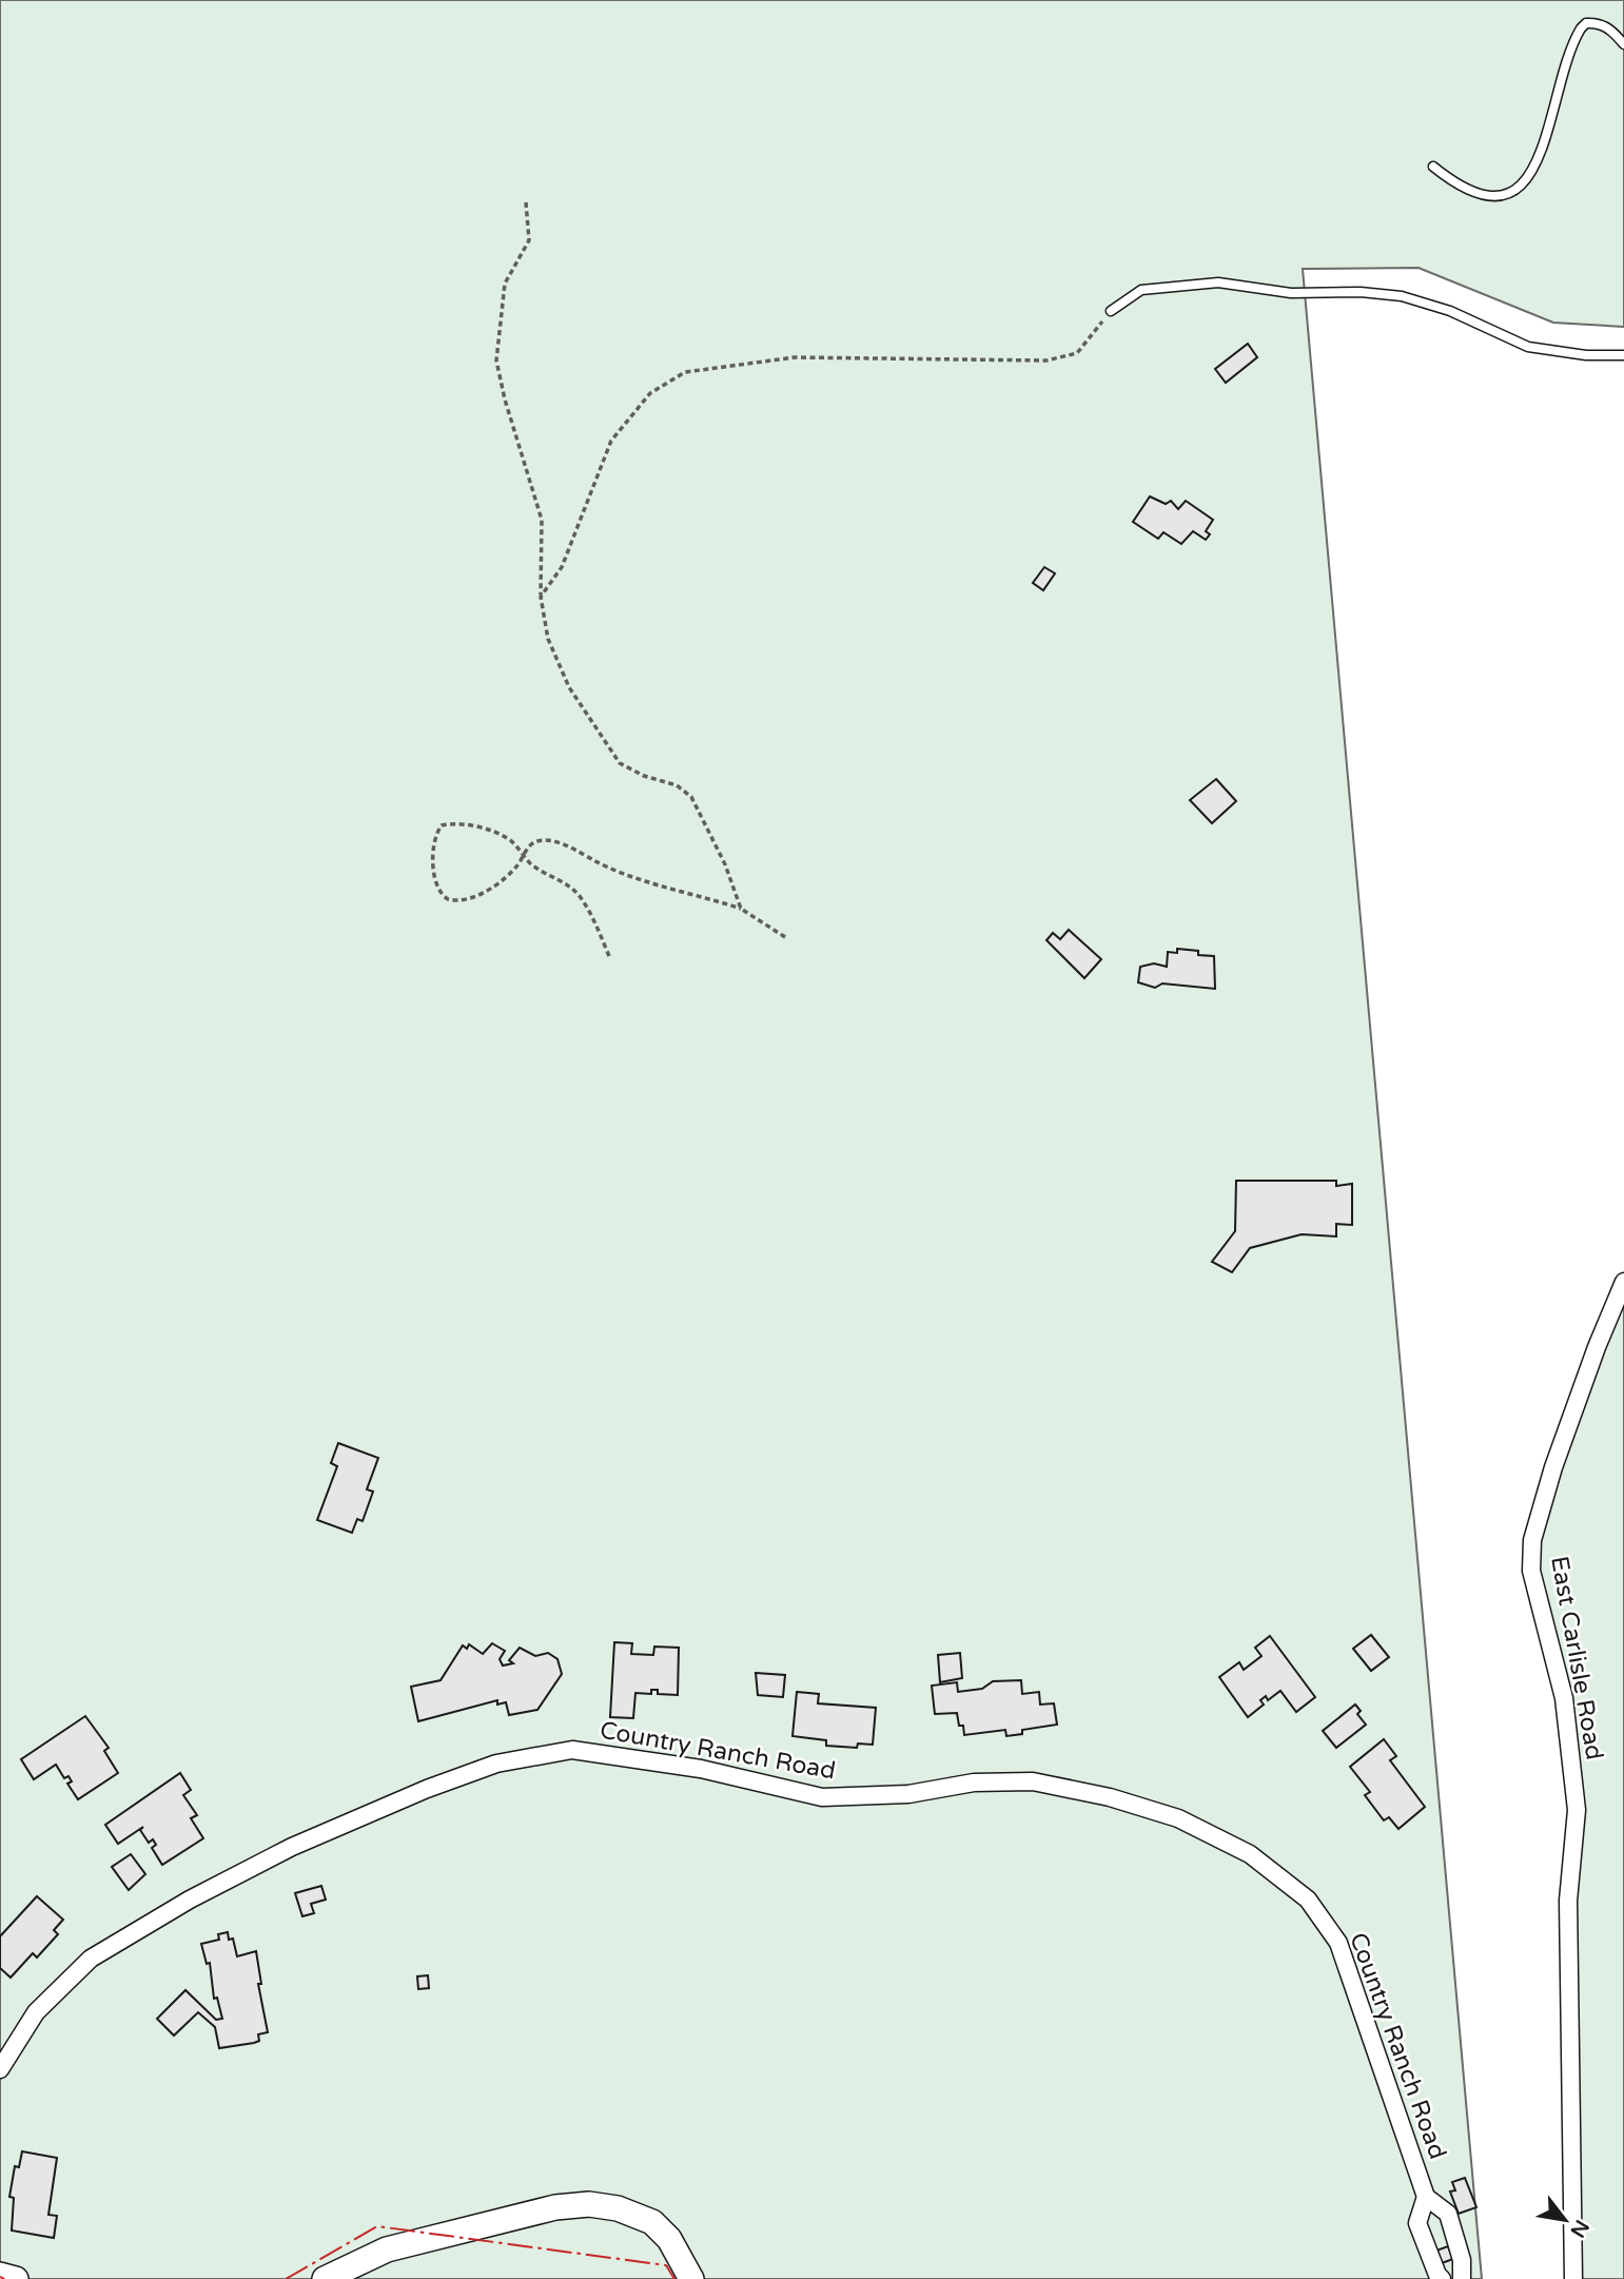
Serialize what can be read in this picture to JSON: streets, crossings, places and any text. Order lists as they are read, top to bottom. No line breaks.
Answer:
{"streets":{"street":["East Carlisle Road","Country Ranch Road"]},"north":"bottom right"}
